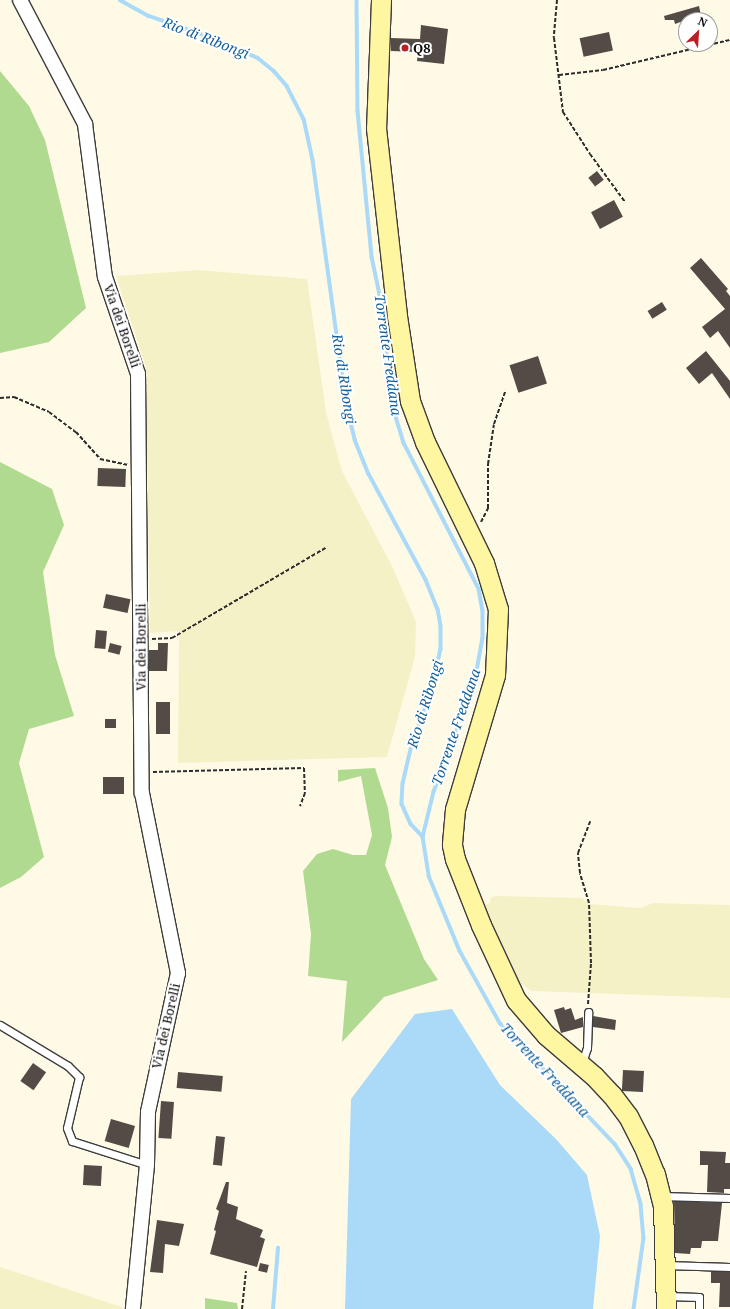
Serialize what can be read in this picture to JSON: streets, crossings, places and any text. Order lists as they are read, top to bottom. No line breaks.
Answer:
{"streets":{"street":["Via dei Borelli"]},"water":["Rio di Ribongi","Torrente Freddana"],"places":["Q8"],"north":"top right"}
